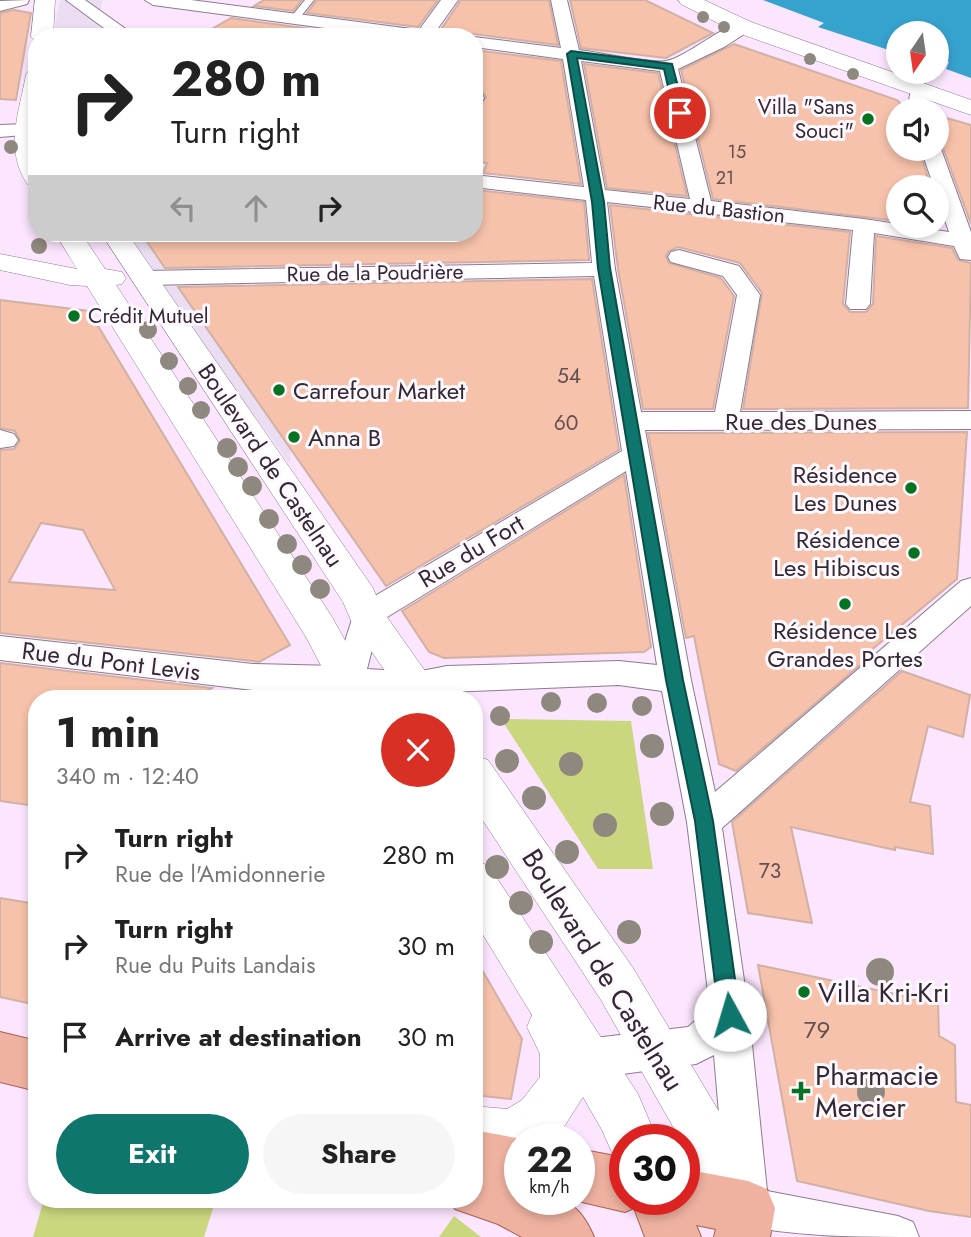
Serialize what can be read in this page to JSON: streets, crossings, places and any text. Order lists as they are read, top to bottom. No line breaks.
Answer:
{"streets":{"street":["Rue du Bastion","Rue de la Poudrière","Rue des Dunes","Boulevard de Castelnau","Rue du Fort","Rue du Pont Levis"]},"crossings":[["Rue de la Poudrière","Boulevard de Castelnau"],["Boulevard de Castelnau","Rue du Fort"],["Boulevard de Castelnau","Rue du Pont Levis"]],"places":{"other":["Villa \"Sans Souci\"","Crédit Mutuel","Carrefour Market","Anna B","Résidence Les Dunes","Résidence Les Hibiscus","Résidence Les Grandes Portes","Villa Kri-Kri"],"health":["Pharmacie Mercier"]},"house_numbers":["15","21","54","60","73","79"],"north":"bottom","page":{"turn":["280 m","Turn right"],"heading":["1 min","340 m · 12:40"],"list":[{"name":"Turn right","note":"Rue de l'Amidonnerie","value":"280 m"},{"name":"Turn right","note":"Rue du Puits Landais","value":"30 m"},{"name":"Arrive at destination","value":"30 m"}],"buttons":["Exit","Share"],"speed":"22 km/h","limit":"30"}}
